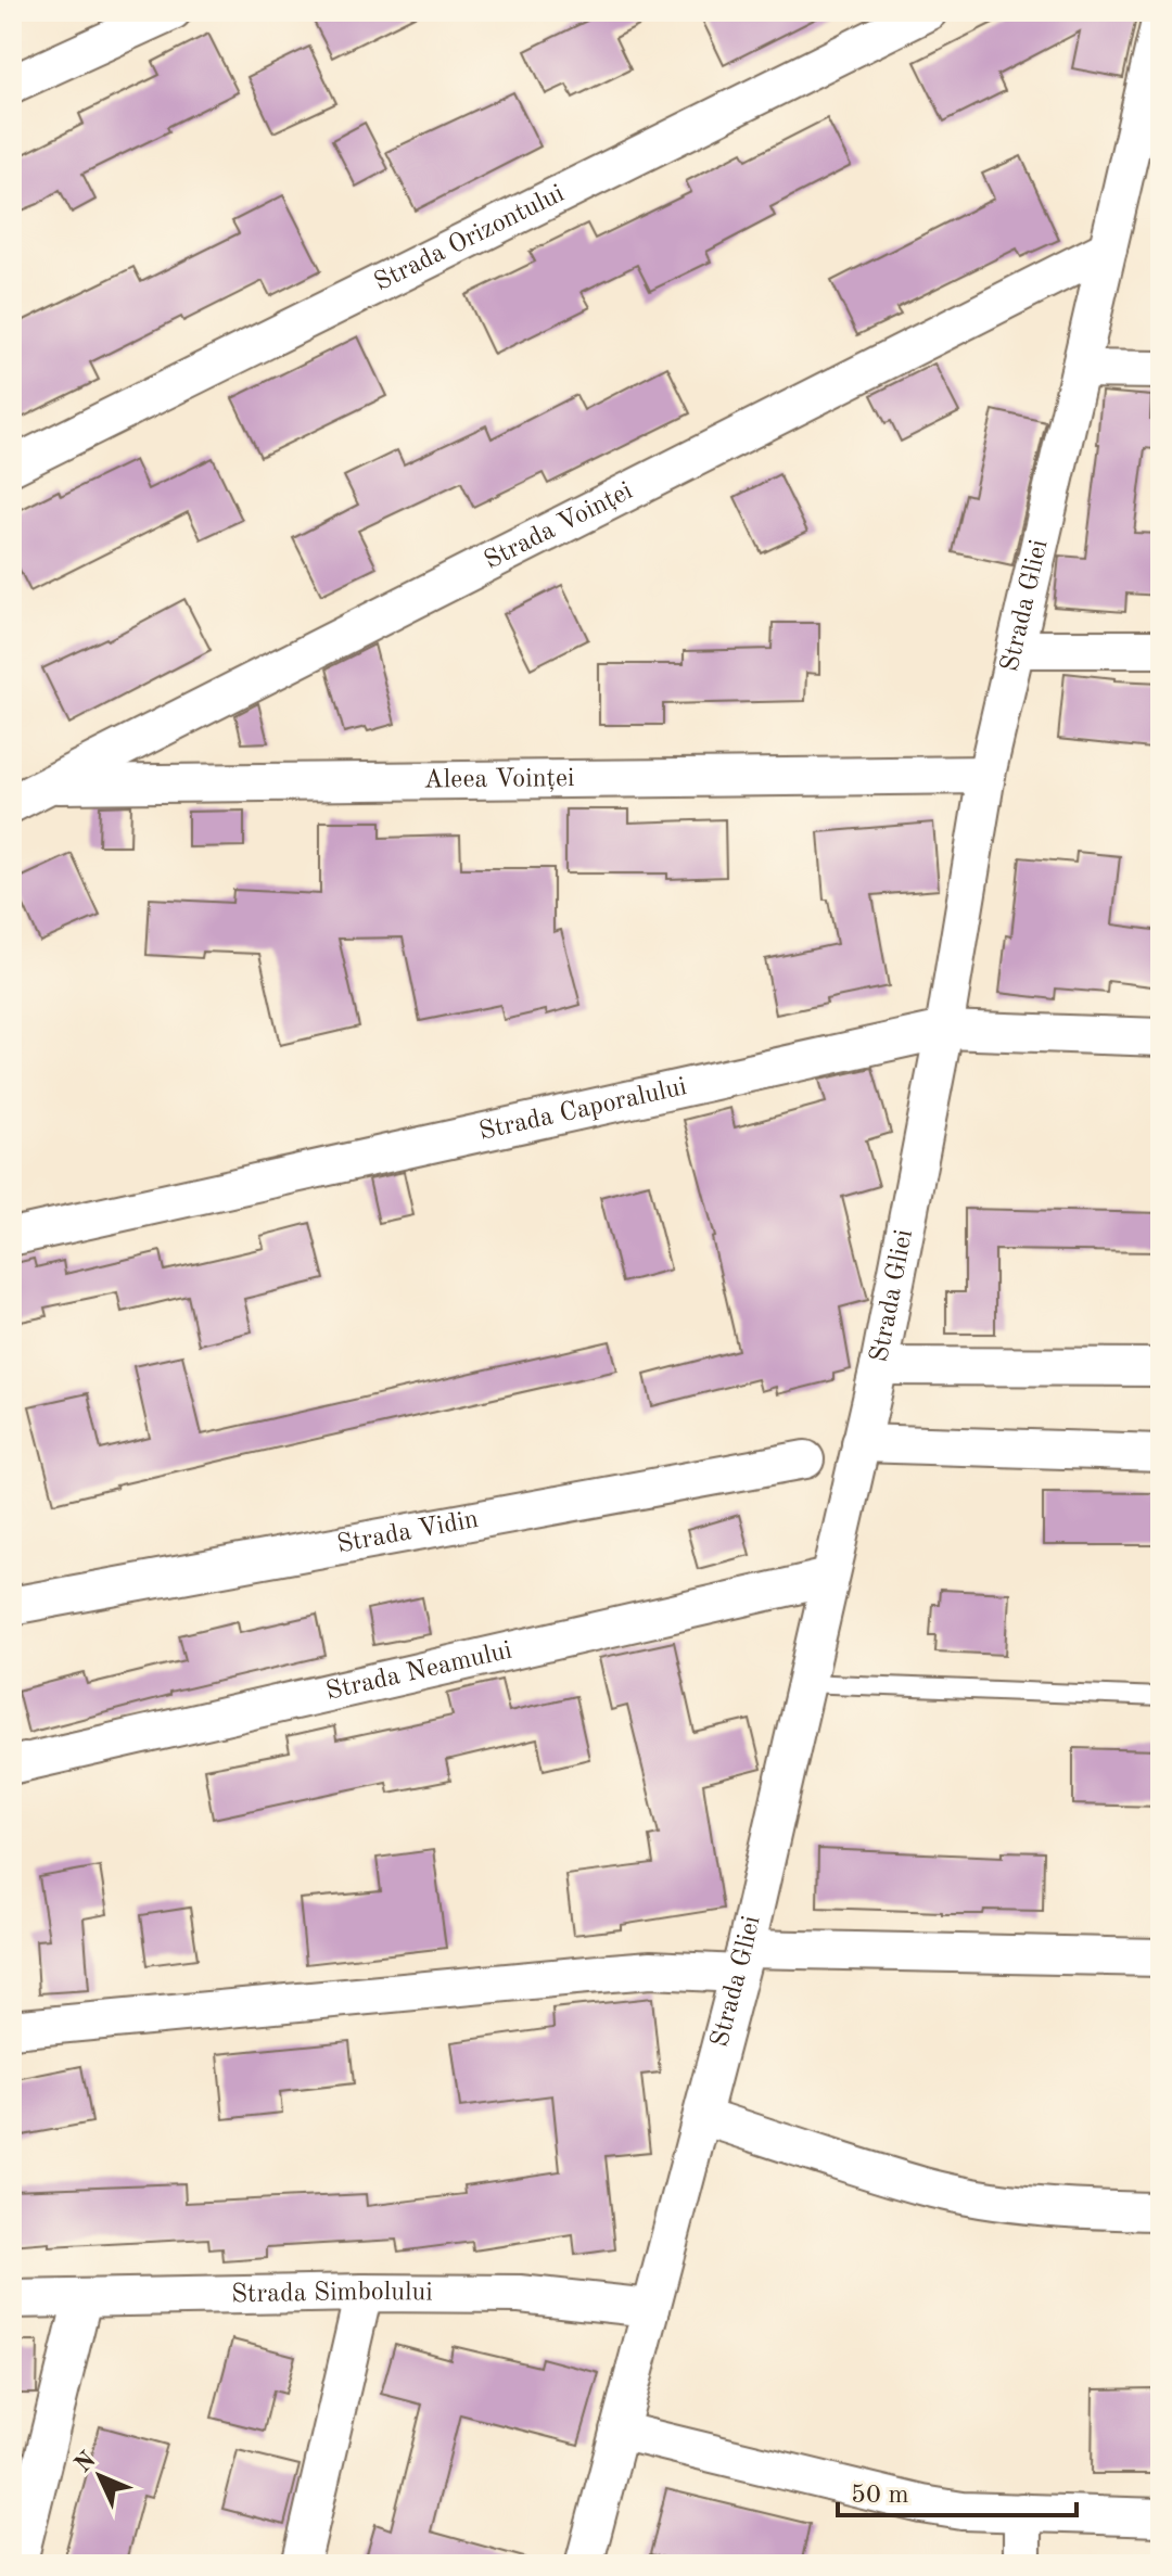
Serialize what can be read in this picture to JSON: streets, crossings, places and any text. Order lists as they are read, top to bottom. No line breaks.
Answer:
{"streets":{"street":["Strada Orizontului","Strada Voinței","Strada Gliei","Aleea Voinței","Strada Caporalului","Strada Vidin","Strada Neamului","Strada Simbolului"]},"crossings":[["Strada Voinței","Strada Gliei"],["Strada Voinței","Aleea Voinței"],["Strada Gliei","Aleea Voinței"],["Strada Gliei","Strada Caporalului"],["Strada Gliei","Strada Neamului"],["Strada Gliei","Strada Simbolului"]],"scale_bar":"50 m","north":"top left"}
